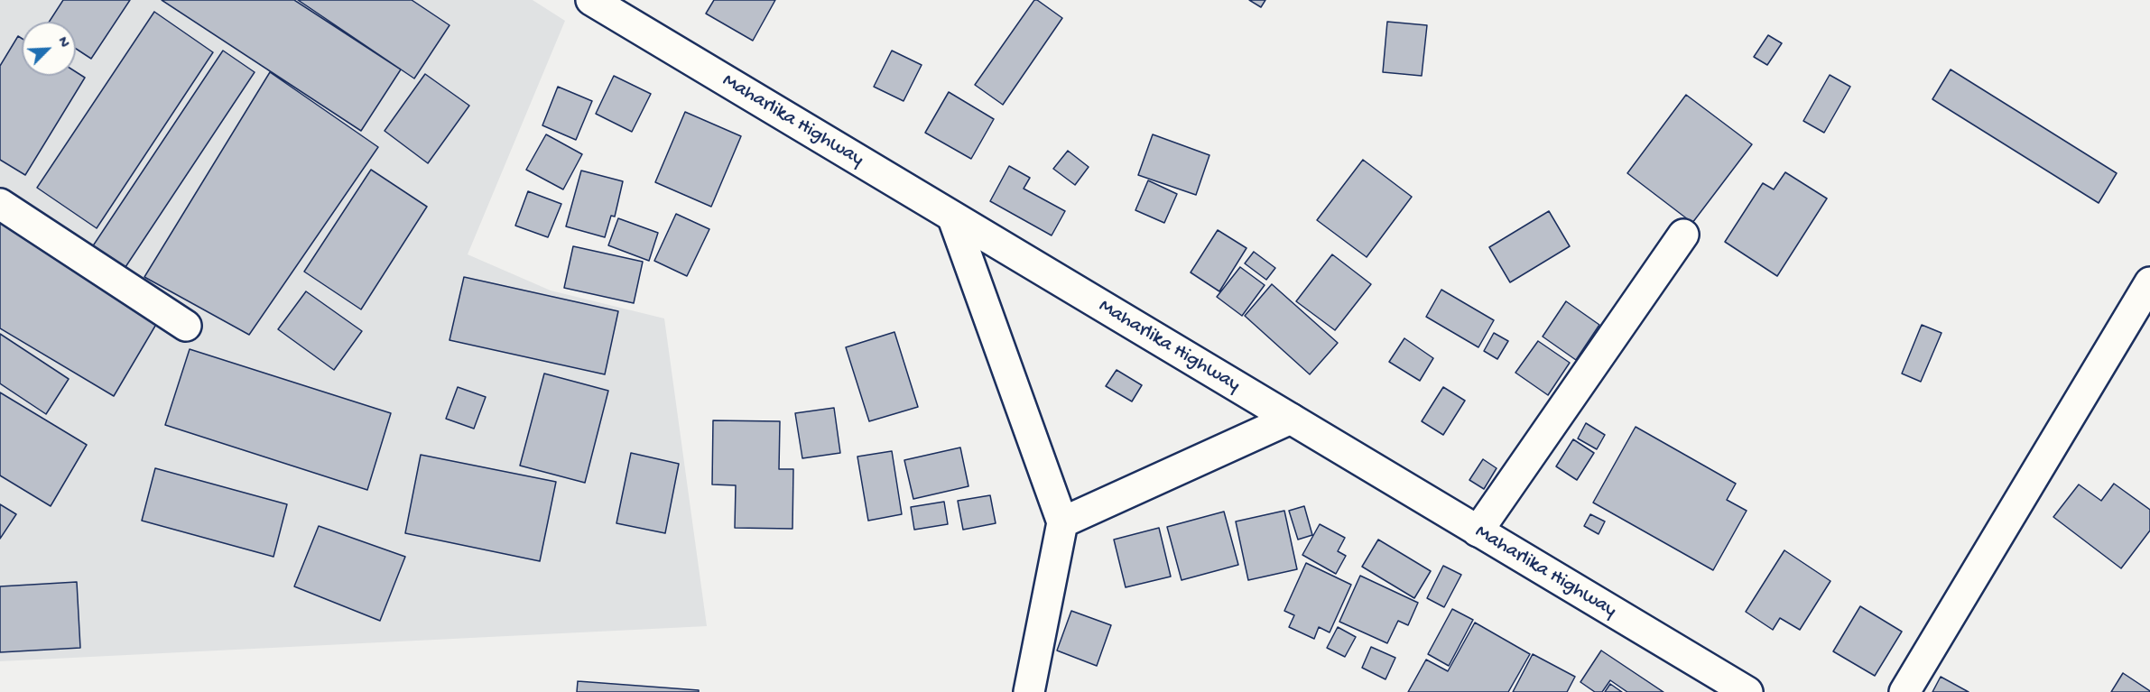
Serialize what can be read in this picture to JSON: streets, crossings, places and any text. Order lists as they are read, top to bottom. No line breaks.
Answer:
{"streets":{"main road":["Maharlika Highway"]},"north":"top right"}
